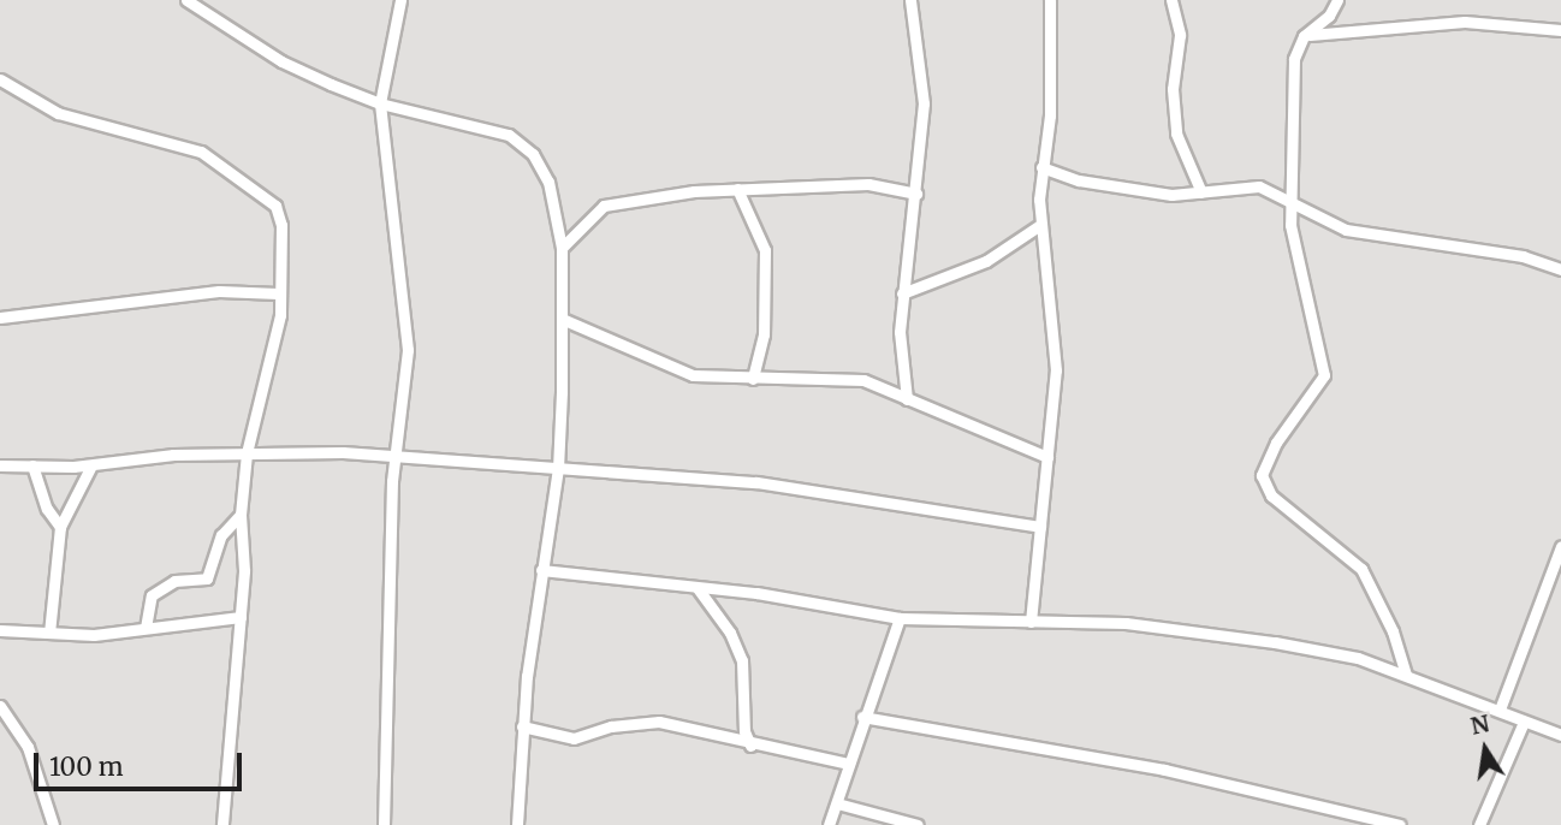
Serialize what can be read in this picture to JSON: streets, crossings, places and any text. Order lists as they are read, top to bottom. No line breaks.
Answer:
{"scale_bar":"100 m","north":"top"}
